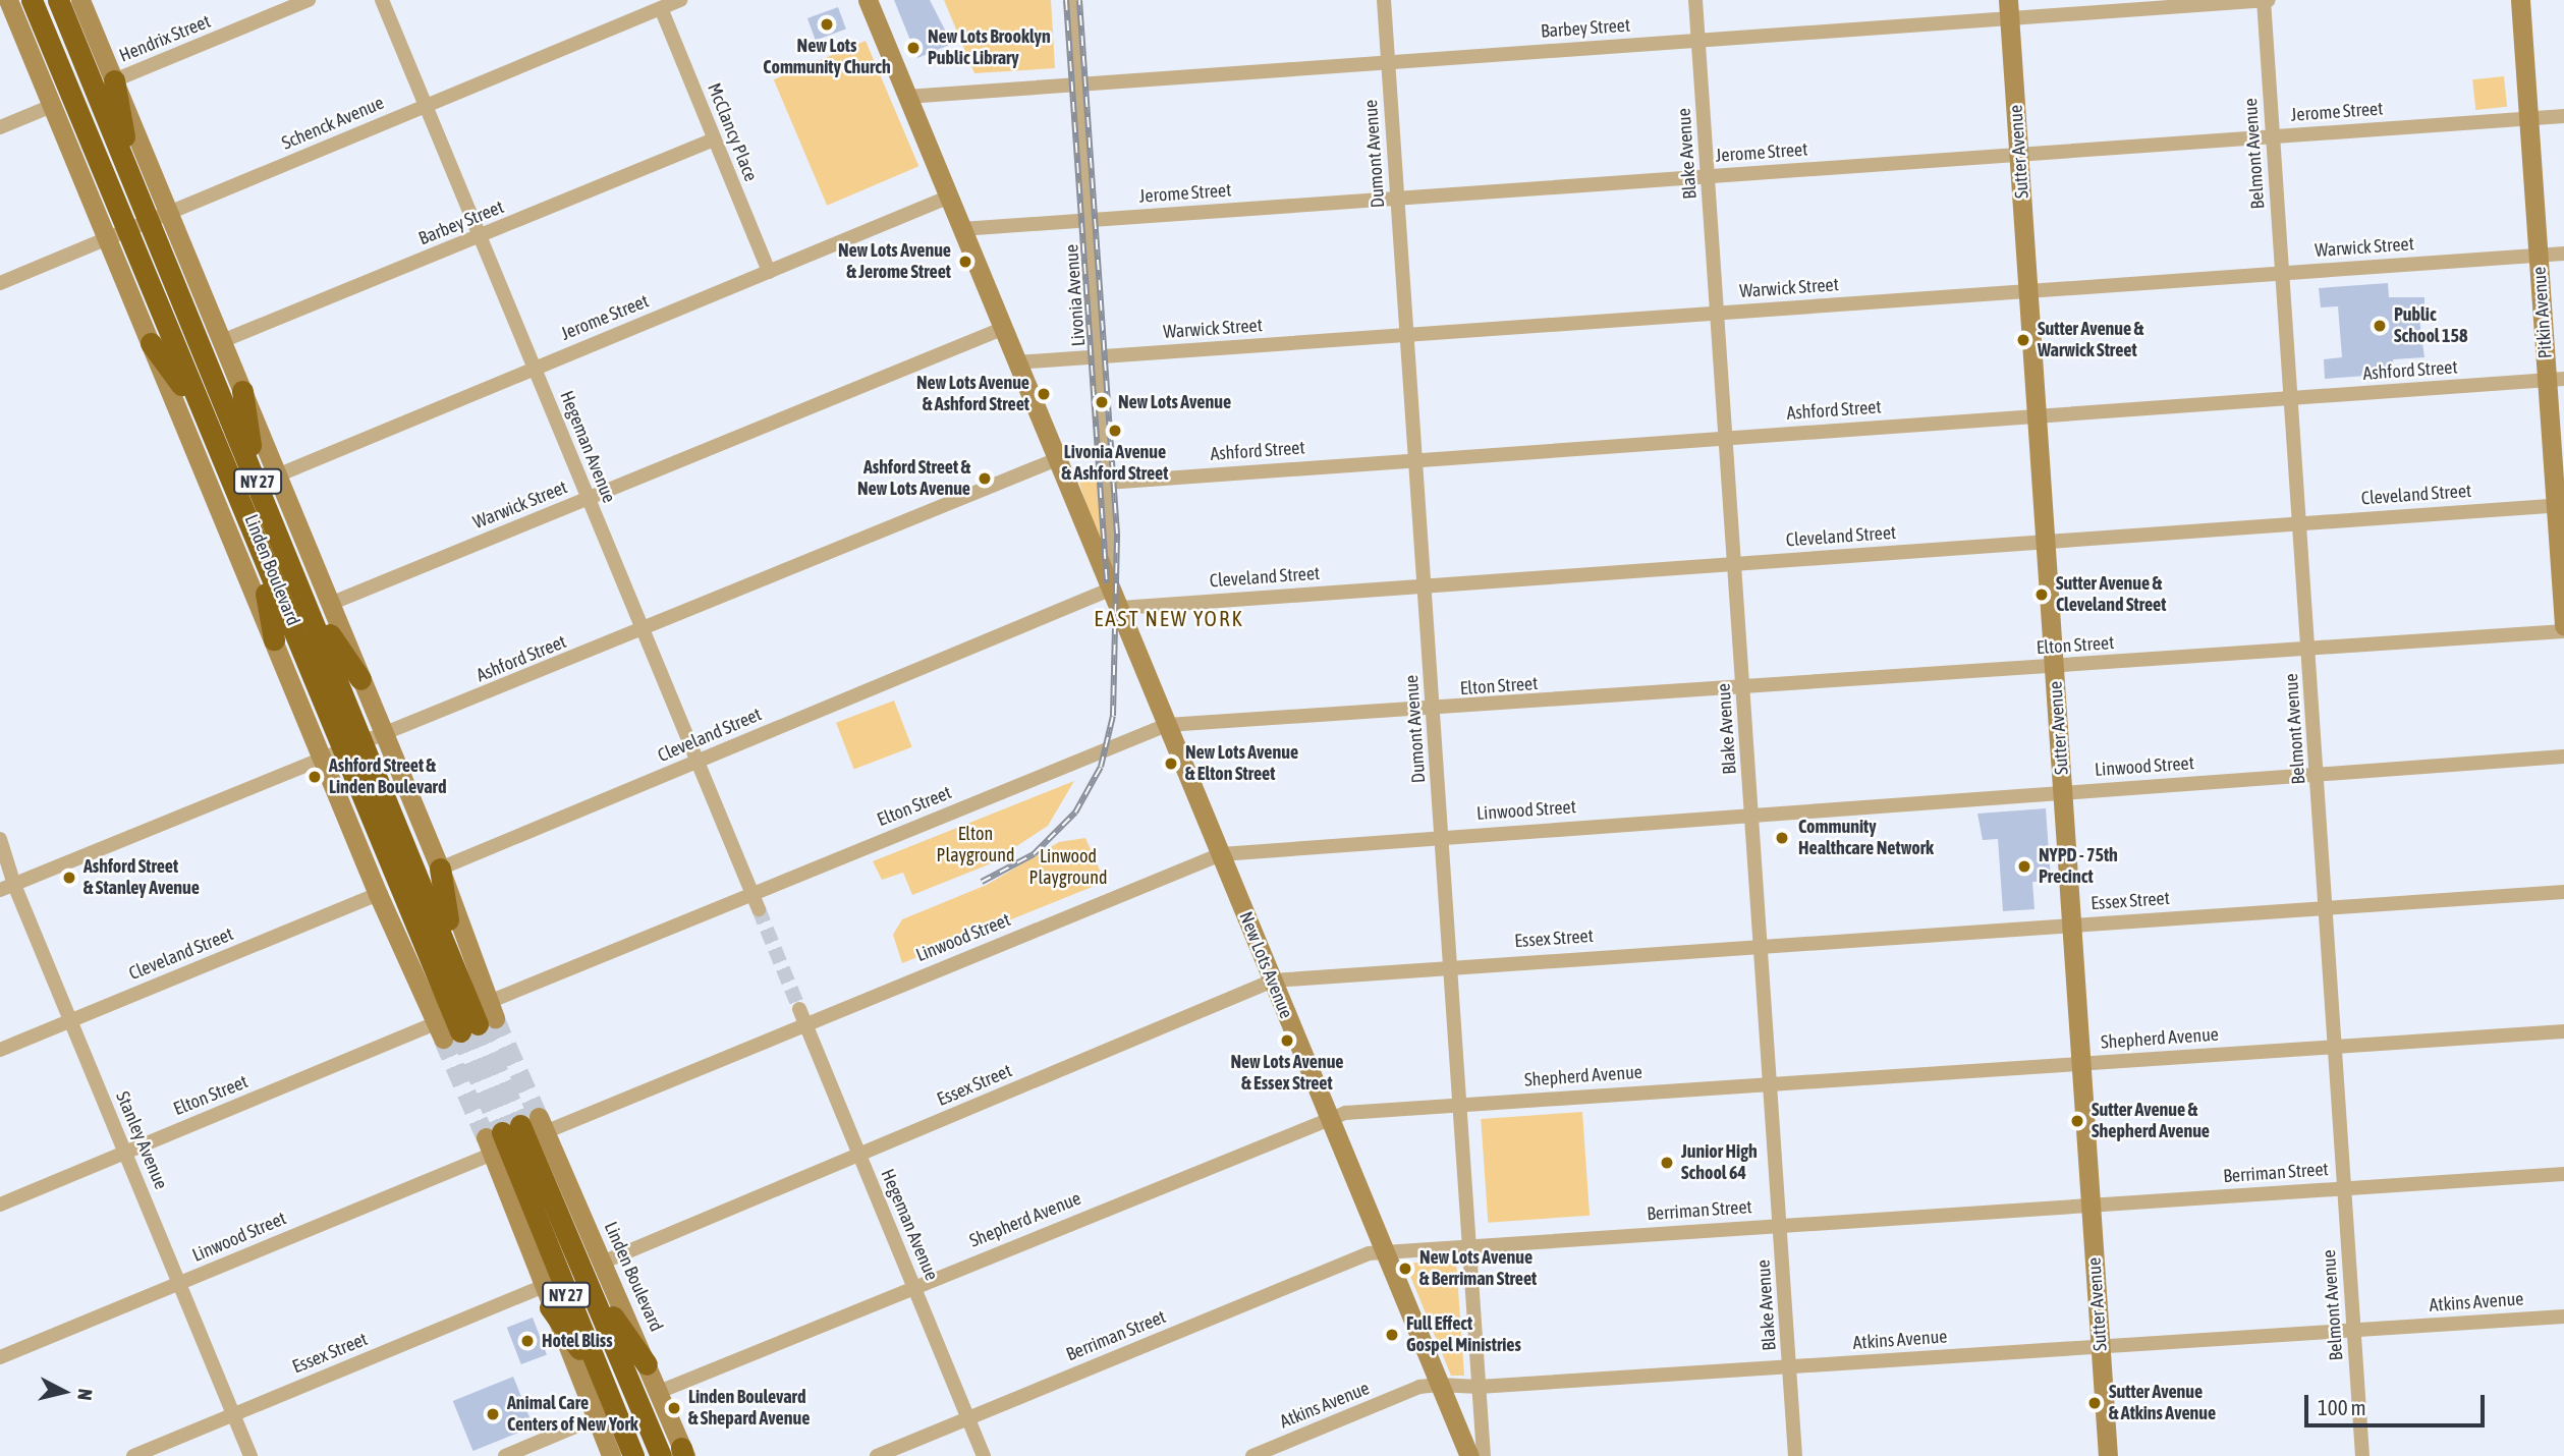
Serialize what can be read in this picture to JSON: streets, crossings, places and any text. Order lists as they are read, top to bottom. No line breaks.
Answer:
{"streets":{"highway":["NY 27","Linden Boulevard"],"street":["Barbey Street","Hendrix Street","Jerome Street","Schenck Avenue","McClancy Place","Sutter Avenue","Dumont Avenue","Blake Avenue","Belmont Avenue","Warwick Street","Livonia Avenue","Pitkin Avenue","Ashford Street","Hegeman Avenue","Cleveland Street","Elton Street","Linwood Street","Essex Street","New Lots Avenue","Shepherd Avenue","Stanley Avenue","Berriman Street","Atkins Avenue"]},"crossings":[["Barbey Street","McClancy Place"],["Barbey Street","Sutter Avenue"],["Barbey Street","Dumont Avenue"],["Barbey Street","Blake Avenue"],["Barbey Street","Belmont Avenue"],["Barbey Street","Livonia Avenue"],["Barbey Street","Hegeman Avenue"],["Barbey Street","Linden Boulevard"],["Barbey Street","New Lots Avenue"],["Hendrix Street","Linden Boulevard"],["Jerome Street","McClancy Place"],["Jerome Street","Sutter Avenue"],["Jerome Street","Dumont Avenue"],["Jerome Street","Blake Avenue"],["Jerome Street","Belmont Avenue"],["Jerome Street","Livonia Avenue"],["Jerome Street","Pitkin Avenue"],["Jerome Street","Hegeman Avenue"],["Jerome Street","Linden Boulevard"],["Jerome Street","New Lots Avenue"],["Schenck Avenue","McClancy Place"],["Schenck Avenue","Hegeman Avenue"],["Schenck Avenue","Linden Boulevard"],["Sutter Avenue","Warwick Street"],["Sutter Avenue","Ashford Street"],["Sutter Avenue","Cleveland Street"],["Sutter Avenue","Elton Street"],["Sutter Avenue","Linwood Street"],["Sutter Avenue","Essex Street"],["Sutter Avenue","Shepherd Avenue"],["Sutter Avenue","Berriman Street"],["Sutter Avenue","Atkins Avenue"],["Dumont Avenue","Warwick Street"],["Dumont Avenue","Ashford Street"],["Dumont Avenue","Cleveland Street"],["Dumont Avenue","Elton Street"],["Dumont Avenue","Linwood Street"],["Dumont Avenue","Essex Street"],["Dumont Avenue","Shepherd Avenue"],["Dumont Avenue","Berriman Street"],["Dumont Avenue","Atkins Avenue"],["Blake Avenue","Warwick Street"],["Blake Avenue","Ashford Street"],["Blake Avenue","Cleveland Street"],["Blake Avenue","Elton Street"],["Blake Avenue","Linwood Street"],["Blake Avenue","Essex Street"],["Blake Avenue","Shepherd Avenue"],["Blake Avenue","Berriman Street"],["Blake Avenue","Atkins Avenue"],["Belmont Avenue","Warwick Street"],["Belmont Avenue","Ashford Street"],["Belmont Avenue","Cleveland Street"],["Belmont Avenue","Elton Street"],["Belmont Avenue","Linwood Street"],["Belmont Avenue","Essex Street"],["Belmont Avenue","Shepherd Avenue"],["Belmont Avenue","Berriman Street"],["Belmont Avenue","Atkins Avenue"],["Warwick Street","Livonia Avenue"],["Warwick Street","Pitkin Avenue"],["Warwick Street","Hegeman Avenue"],["Warwick Street","Linden Boulevard"],["Warwick Street","New Lots Avenue"],["Livonia Avenue","Ashford Street"],["Livonia Avenue","Cleveland Street"],["Livonia Avenue","New Lots Avenue"],["Pitkin Avenue","Ashford Street"],["Pitkin Avenue","Cleveland Street"],["Pitkin Avenue","Elton Street"],["Ashford Street","Hegeman Avenue"],["Ashford Street","Linden Boulevard"],["Ashford Street","New Lots Avenue"],["Ashford Street","Stanley Avenue"],["Hegeman Avenue","Cleveland Street"],["Hegeman Avenue","Elton Street"],["Hegeman Avenue","Linwood Street"],["Hegeman Avenue","Essex Street"],["Hegeman Avenue","Shepherd Avenue"],["Hegeman Avenue","Berriman Street"],["NY 27","Linden Boulevard"],["NY 27","Linwood Street"],["Cleveland Street","Linden Boulevard"],["Cleveland Street","New Lots Avenue"],["Cleveland Street","Stanley Avenue"],["Linden Boulevard","Elton Street"],["Linden Boulevard","Linwood Street"],["Linden Boulevard","Essex Street"],["Linden Boulevard","Shepherd Avenue"],["Elton Street","New Lots Avenue"],["Elton Street","Stanley Avenue"],["Linwood Street","New Lots Avenue"],["Linwood Street","Stanley Avenue"],["Essex Street","New Lots Avenue"],["Essex Street","Stanley Avenue"],["New Lots Avenue","Shepherd Avenue"],["New Lots Avenue","Berriman Street"],["New Lots Avenue","Atkins Avenue"]],"districts":["EAST NEW YORK"],"parks":["Elton Playground","Linwood Playground"],"places":["New Lots Community Church","New Lots Brooklyn Public Library","New Lots Avenue & Jerome Street","Public School 158","Sutter Avenue & Warwick Street","New Lots Avenue & Ashford Street","New Lots Avenue","Livonia Avenue & Ashford Street","Ashford Street & New Lots Avenue","Sutter Avenue & Cleveland Street","New Lots Avenue & Elton Street","Ashford Street & Linden Boulevard","Community Healthcare Network","NYPD - 75th Precinct","Ashford Street & Stanley Avenue","New Lots Avenue & Essex Street","Sutter Avenue & Shepherd Avenue","Junior High School 64","New Lots Avenue & Berriman Street","Full Effect Gospel Ministries","Hotel Bliss","Sutter Avenue & Atkins Avenue","Linden Boulevard & Shepard Avenue","Animal Care Centers of New York"],"scale_bar":"100 m","north":"right"}
